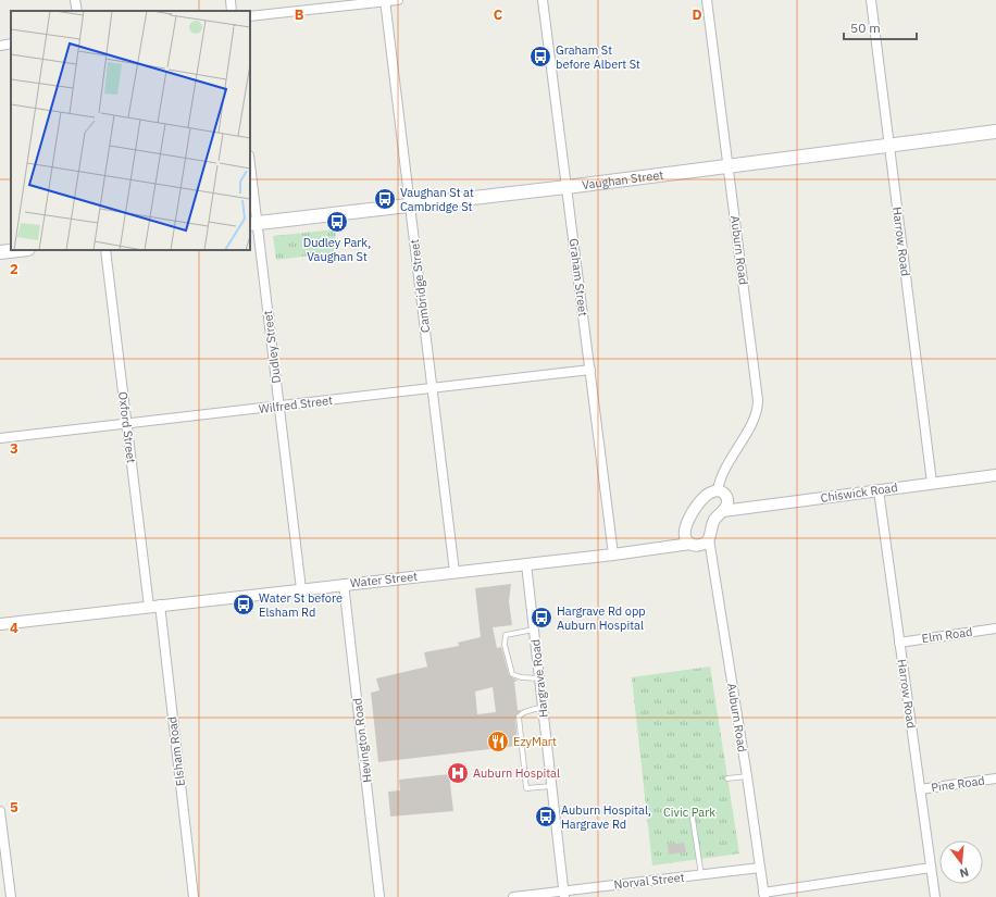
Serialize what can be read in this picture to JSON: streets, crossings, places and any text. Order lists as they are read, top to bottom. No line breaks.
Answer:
{"streets":{"main road":["Vaughan Street"],"street":["Harrow Road","Auburn Road","Graham Street","Cambridge Street","Dudley Street","Wilfred Street","Oxford Street","Chiswick Road","Water Street","Elm Road","Hargrave Road","Hevington Road","Elsham Road","Pine Road","Norval Street"]},"crossings":[["Vaughan Street","Harrow Road"],["Vaughan Street","Auburn Road"],["Vaughan Street","Graham Street"],["Vaughan Street","Cambridge Street"],["Vaughan Street","Dudley Street"],["Harrow Road","Chiswick Road"],["Harrow Road","Elm Road"],["Harrow Road","Pine Road"],["Auburn Road","Water Street"],["Auburn Road","Norval Street"],["Graham Street","Wilfred Street"],["Graham Street","Water Street"],["Cambridge Street","Wilfred Street"],["Cambridge Street","Water Street"],["Dudley Street","Wilfred Street"],["Dudley Street","Water Street"],["Wilfred Street","Oxford Street"],["Oxford Street","Water Street"],["Water Street","Hargrave Road"],["Water Street","Hevington Road"],["Water Street","Elsham Road"],["Hargrave Road","Norval Street"]],"parks":["Civic Park"],"places":{"bus stop":["Graham St before Albert St","Vaughan St at Cambridge St","Dudley Park, Vaughan St","Water St before Elsham Rd","Hargrave Rd opp Auburn Hospital","Auburn Hospital, Hargrave Rd"],"restaurant":["EzyMart"],"hospital":["Auburn Hospital"]},"scale_bar":"50 m","north":"bottom","grid":{"columns":["B","C","D"],"rows":["2","3","4","5"]}}
